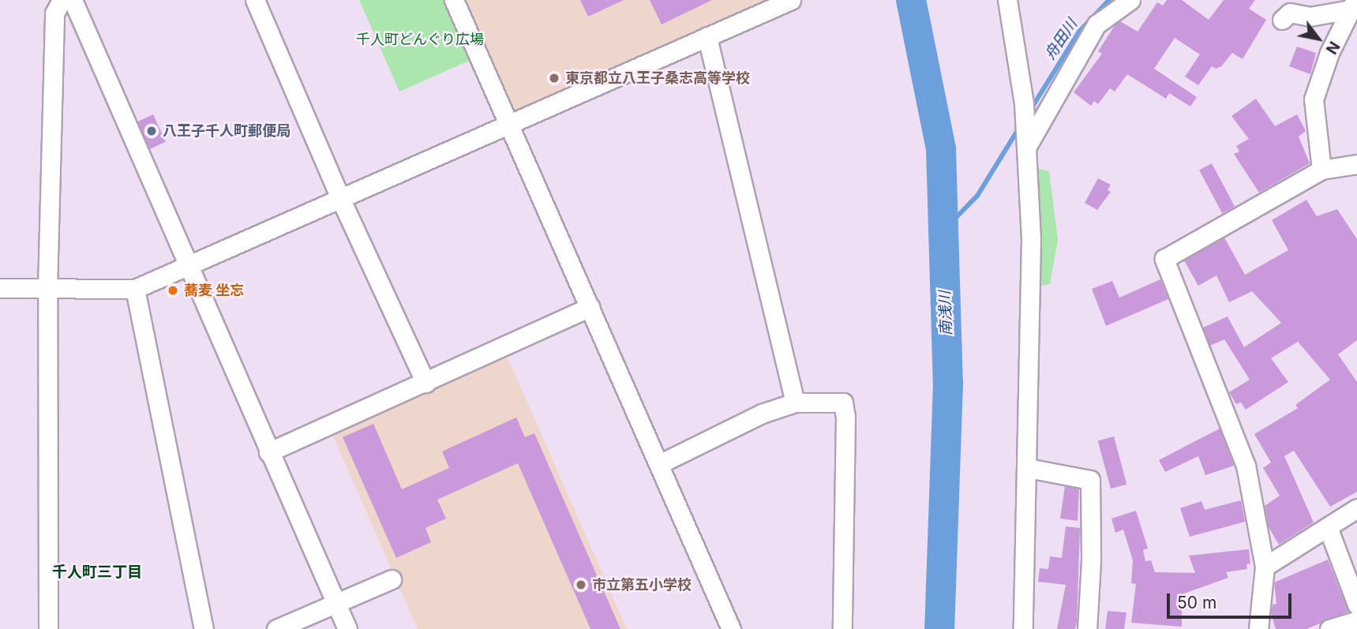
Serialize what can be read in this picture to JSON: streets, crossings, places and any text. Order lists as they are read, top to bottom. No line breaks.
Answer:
{"districts":["千人町三丁目"],"water":["舟田川","南浅川"],"parks":["千人町どんぐり広場"],"places":["東京都立八王子桑志高等学校","八王子千人町郵便局","蕎麦 坐忘","市立第五小学校"],"scale_bar":"50 m","north":"bottom right"}
